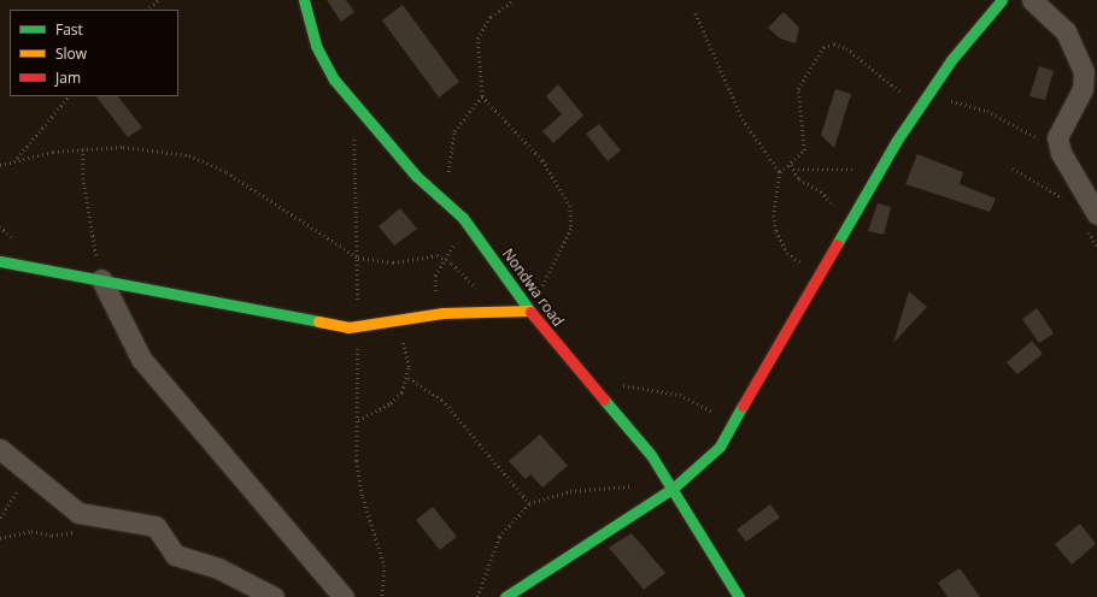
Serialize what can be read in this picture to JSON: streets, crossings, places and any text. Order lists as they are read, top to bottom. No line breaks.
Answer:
{"streets":{"street":["Nondwa road"]},"legend":["Fast","Slow","Jam"]}
